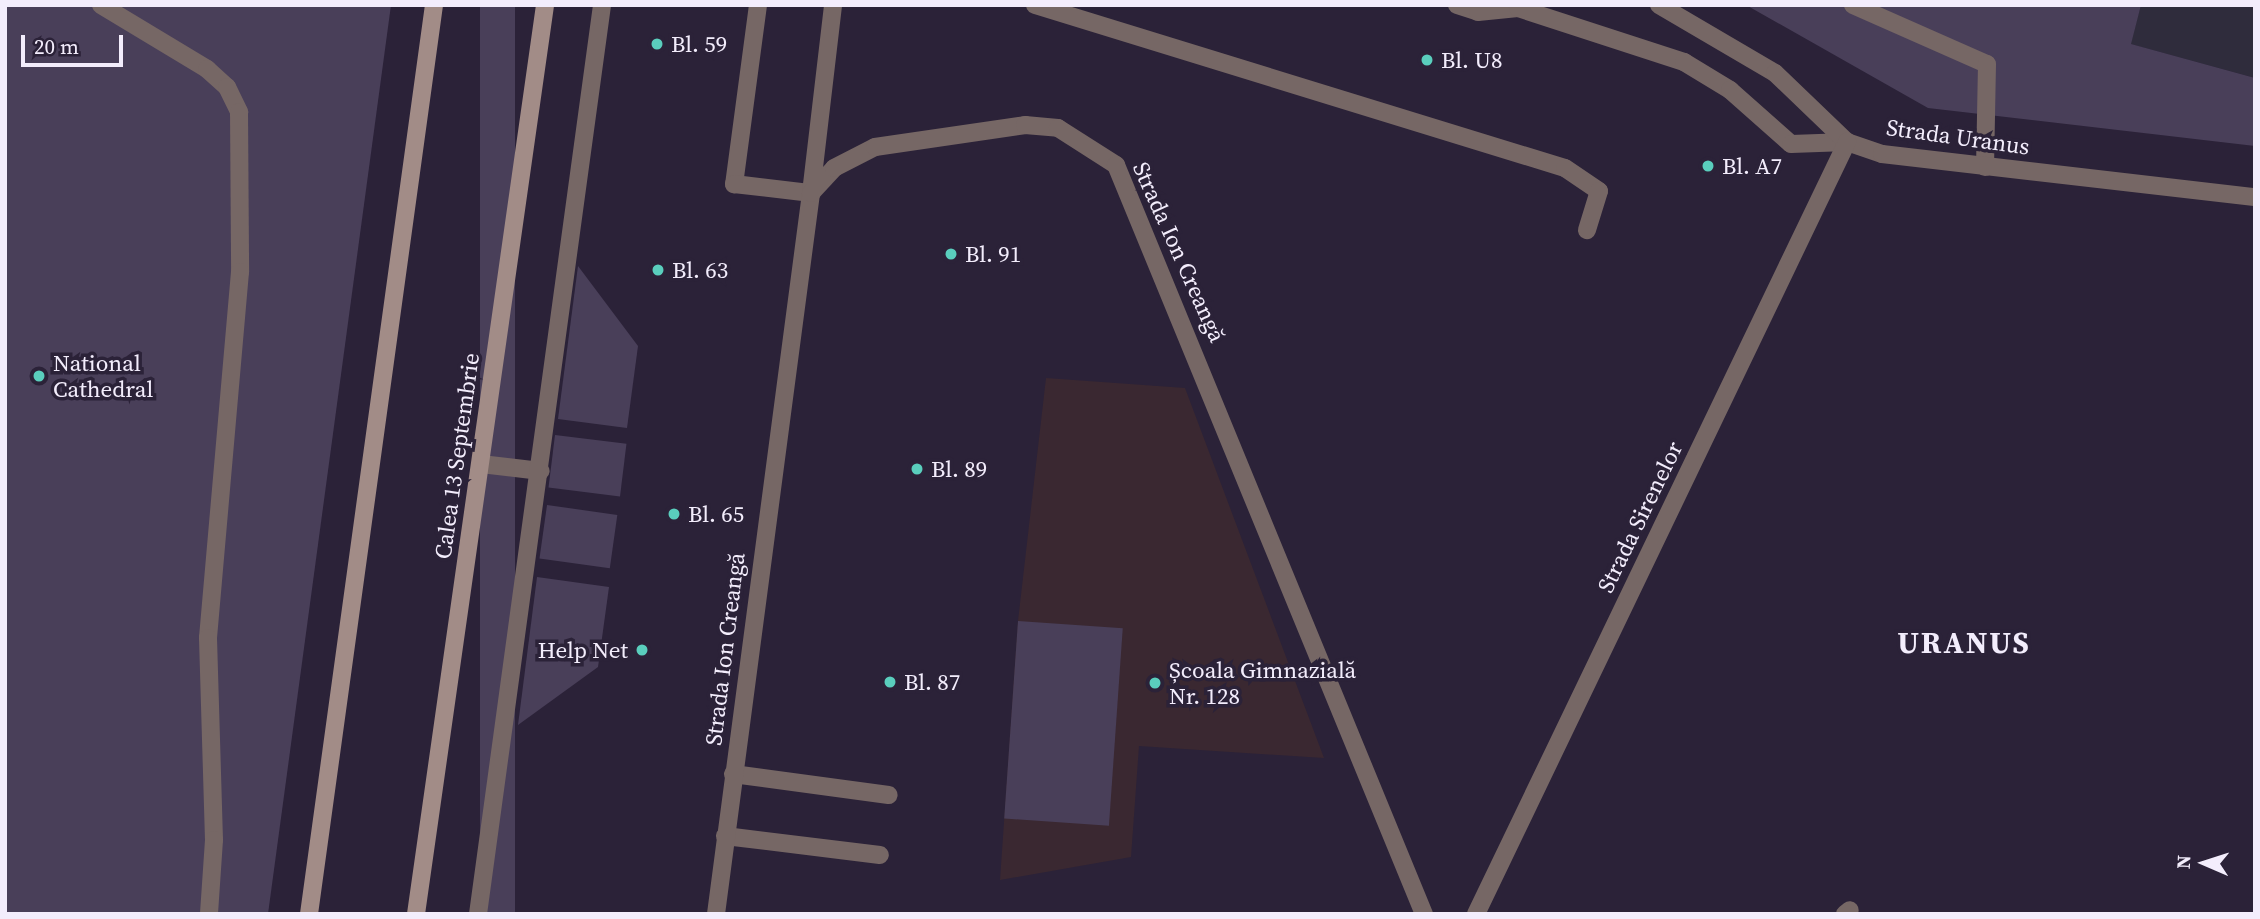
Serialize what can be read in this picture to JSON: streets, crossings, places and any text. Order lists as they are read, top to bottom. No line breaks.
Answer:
{"streets":{"main road":["Calea 13 Septembrie"],"street":["Strada Uranus","Strada Ion Creangă","Strada Sirenelor"]},"crossings":[["Strada Uranus","Strada Sirenelor"]],"districts":["URANUS"],"places":["Bl. 59","Bl. U8","Bl. A7","Bl. 91","Bl. 63","National Cathedral","Bl. 89","Bl. 65","Help Net","Bl. 87","Școala Gimnazială Nr. 128"],"scale_bar":"20 m","north":"left"}
